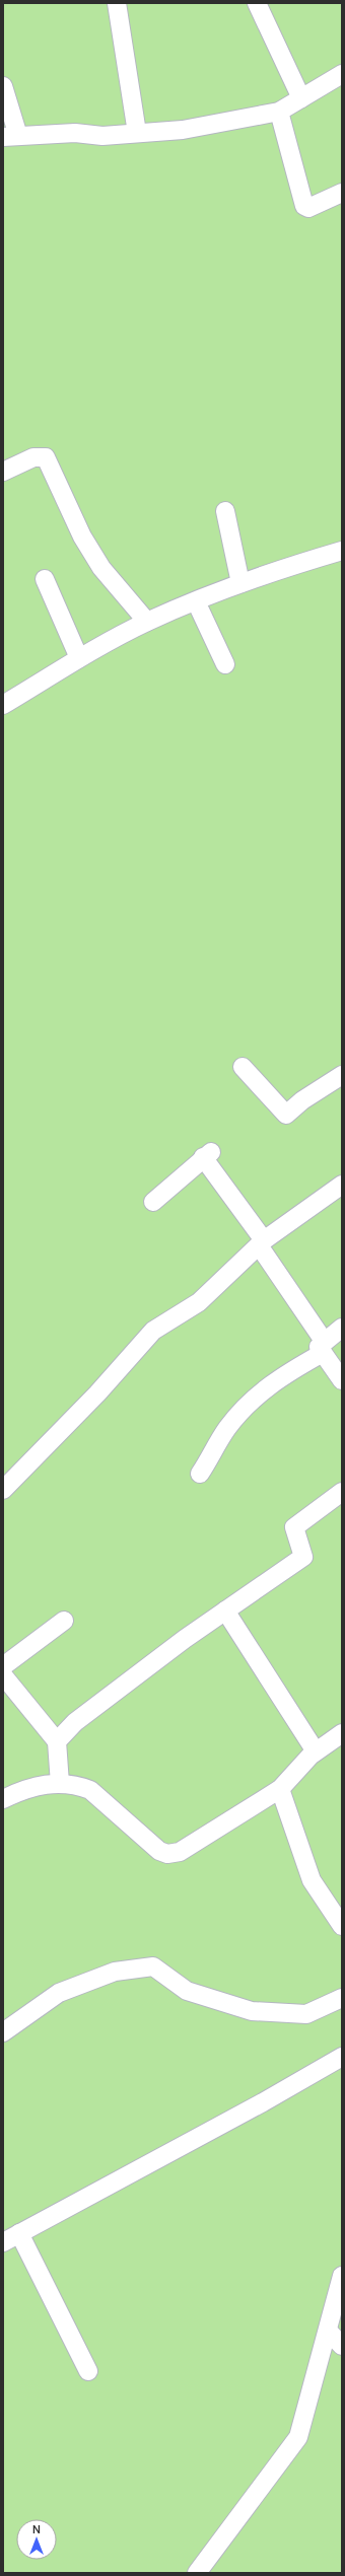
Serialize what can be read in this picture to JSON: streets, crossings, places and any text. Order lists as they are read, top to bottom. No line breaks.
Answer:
{"north":"top"}
